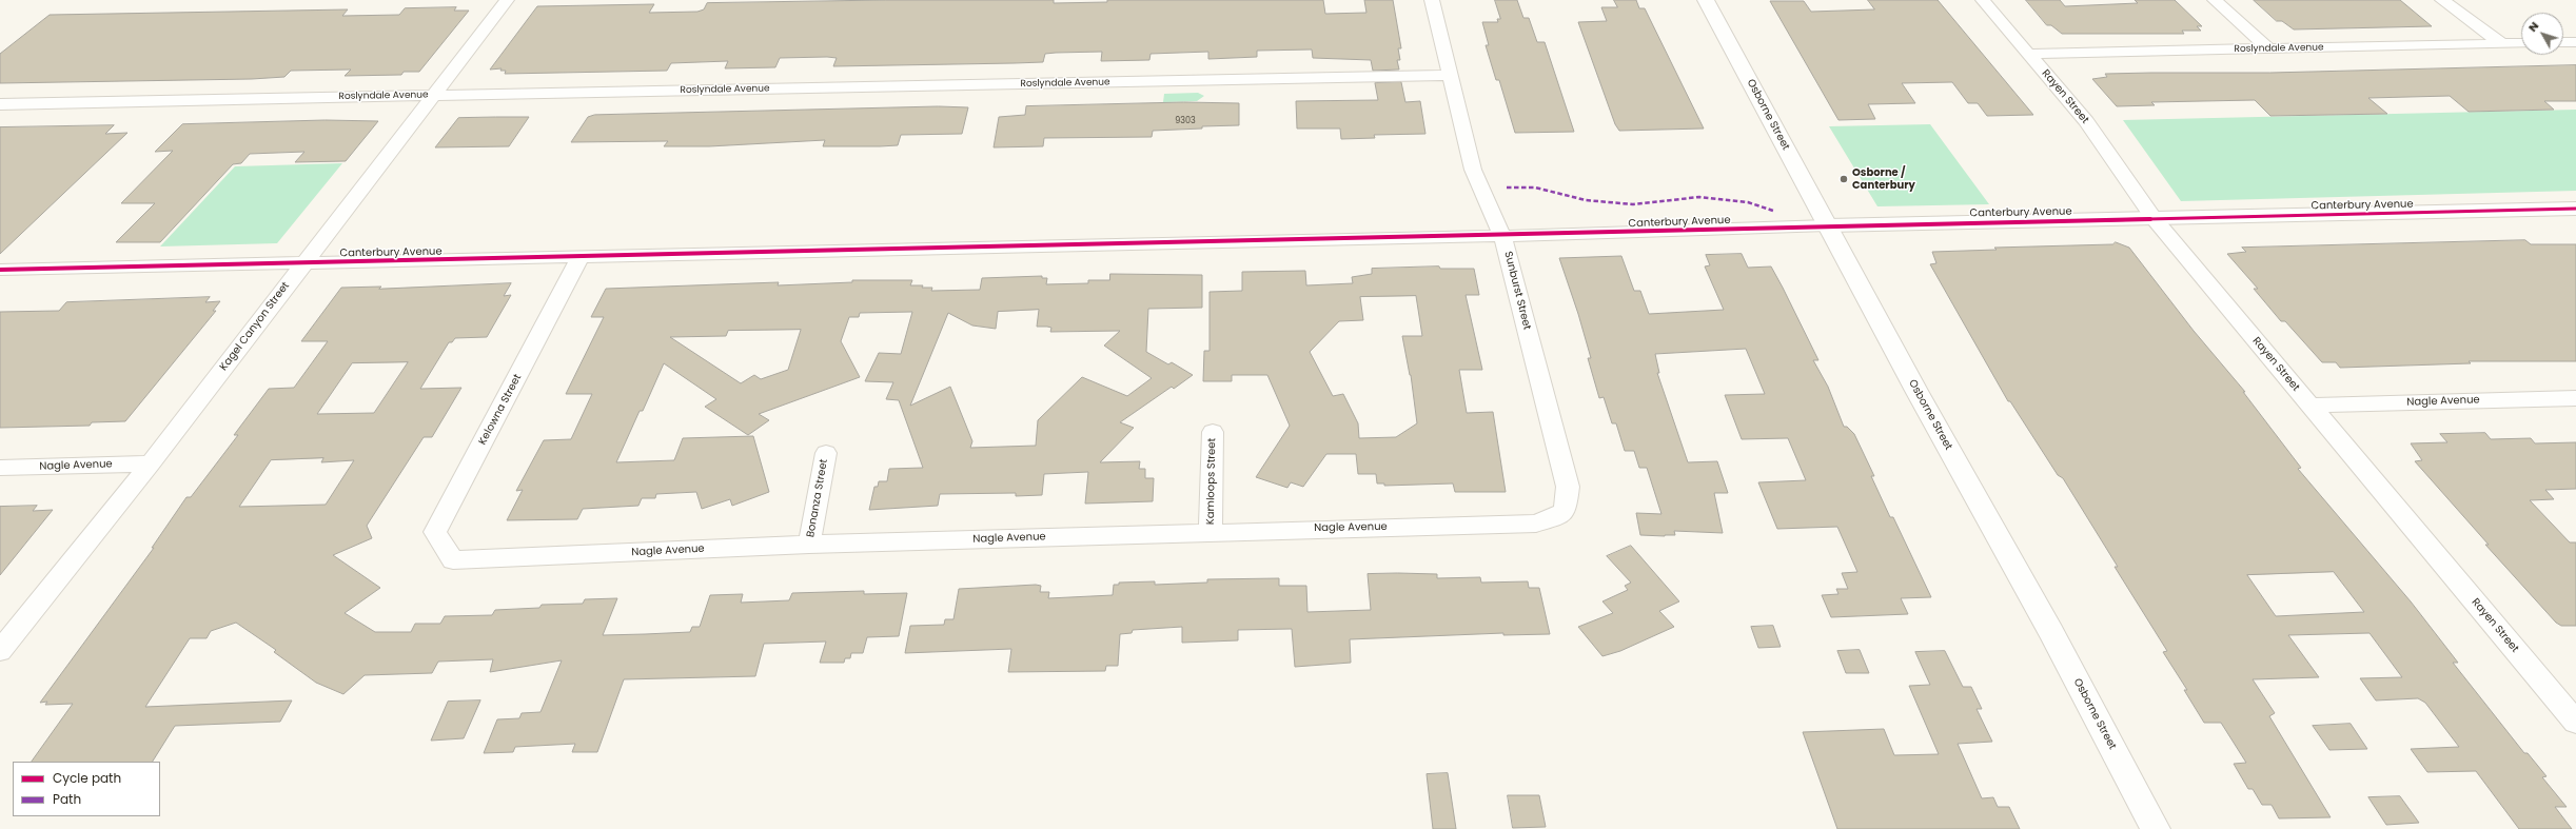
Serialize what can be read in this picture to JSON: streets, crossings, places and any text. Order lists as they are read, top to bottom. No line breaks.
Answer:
{"streets":{"main road":["Osborne Street","Canterbury Avenue"],"street":["Roslyndale Avenue","Rayen Street","Sunburst Street","Kagel Canyon Street","Nagle Avenue","Kelowna Street","Kamloops Street","Bonanza Street"]},"crossings":[["Roslyndale Avenue","Rayen Street"],["Roslyndale Avenue","Sunburst Street"],["Roslyndale Avenue","Kagel Canyon Street"],["Rayen Street","Canterbury Avenue"],["Rayen Street","Nagle Avenue"],["Osborne Street","Canterbury Avenue"],["Canterbury Avenue","Sunburst Street"],["Canterbury Avenue","Kagel Canyon Street"],["Canterbury Avenue","Kelowna Street"],["Sunburst Street","Nagle Avenue"],["Kagel Canyon Street","Nagle Avenue"],["Nagle Avenue","Kelowna Street"],["Nagle Avenue","Kamloops Street"],["Nagle Avenue","Bonanza Street"]],"places":["Osborne / Canterbury"],"house_numbers":["9303"],"legend":["Cycle path","Path"],"north":"top left"}
